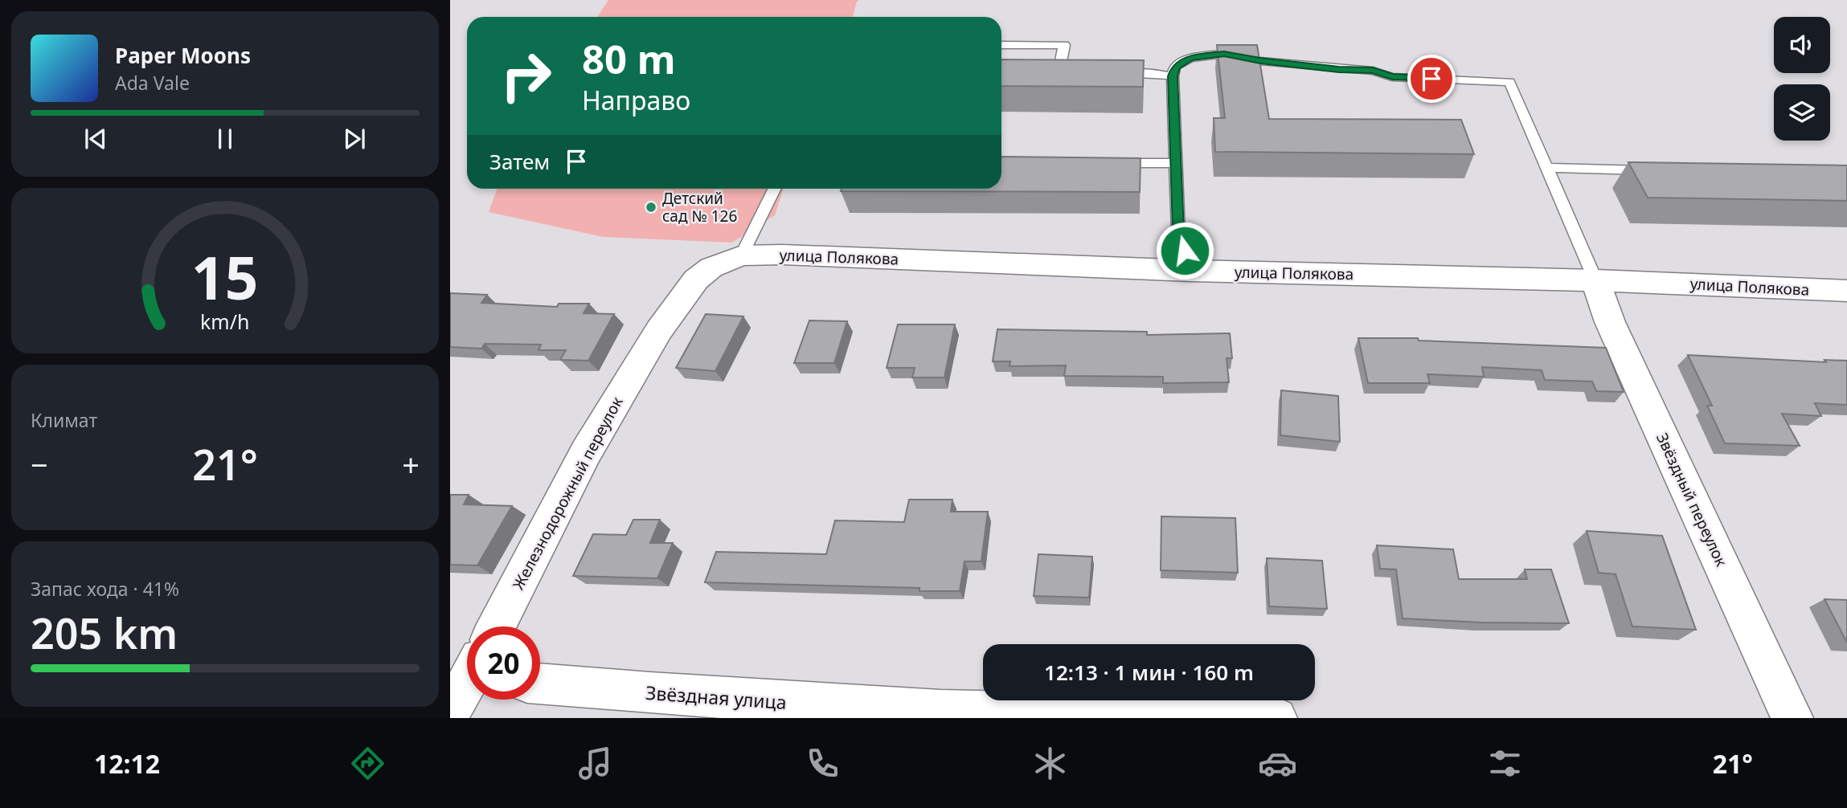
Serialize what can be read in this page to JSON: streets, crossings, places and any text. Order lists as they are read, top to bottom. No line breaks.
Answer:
{"streets":{"street":["улица Полякова","Железнодорожный переулок","Звёздный переулок","Звёздная улица"]},"crossings":[["улица Полякова","Железнодорожный переулок"],["улица Полякова","Звёздный переулок"]],"places":["Детский сад № 126"],"page":{"turn":["80 m","Направо"],"song":["Paper Moons","Ada Vale"],"then":"Затем","tile":["Климат",["Запас хода · 41%","205 km"]],"heat":["−","21°","+"],"limit":"20","trip":"12:13 · 1 мин · 160 m","tabs":["12:12","21°"],"gauge":["15","km/h"]}}
